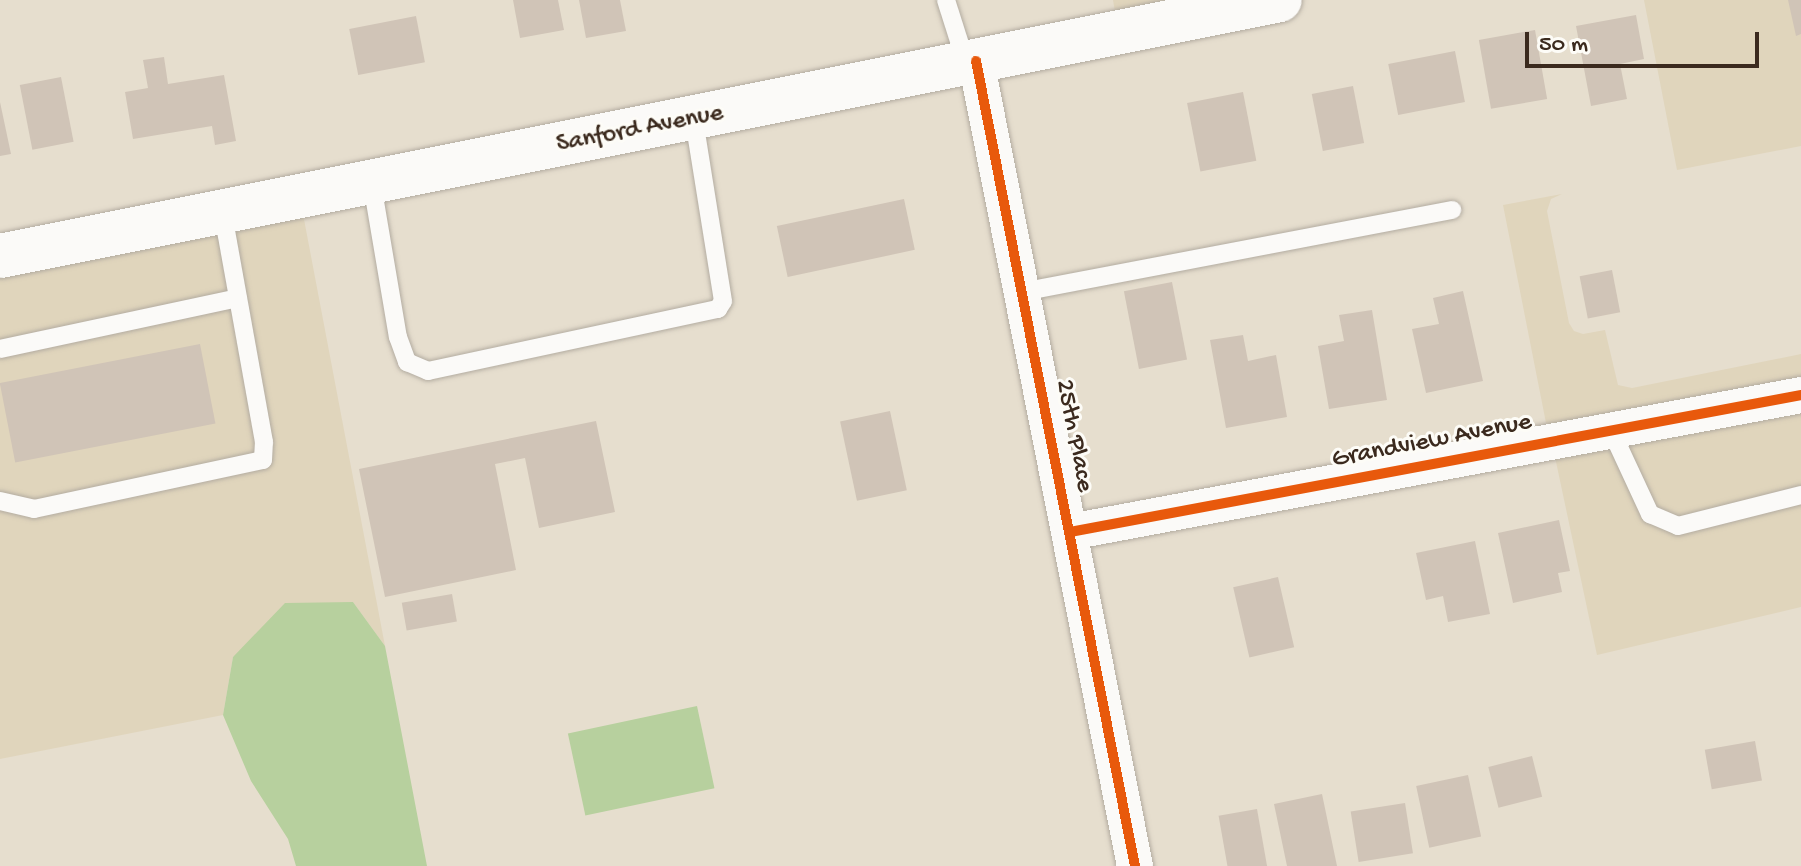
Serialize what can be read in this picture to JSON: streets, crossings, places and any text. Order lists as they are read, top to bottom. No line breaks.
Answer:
{"streets":{"main road":["Sanford Avenue"],"street":["25th Place","Grandview Avenue"]},"crossings":[["Sanford Avenue","25th Place"],["25th Place","Grandview Avenue"]],"scale_bar":"50 m"}
